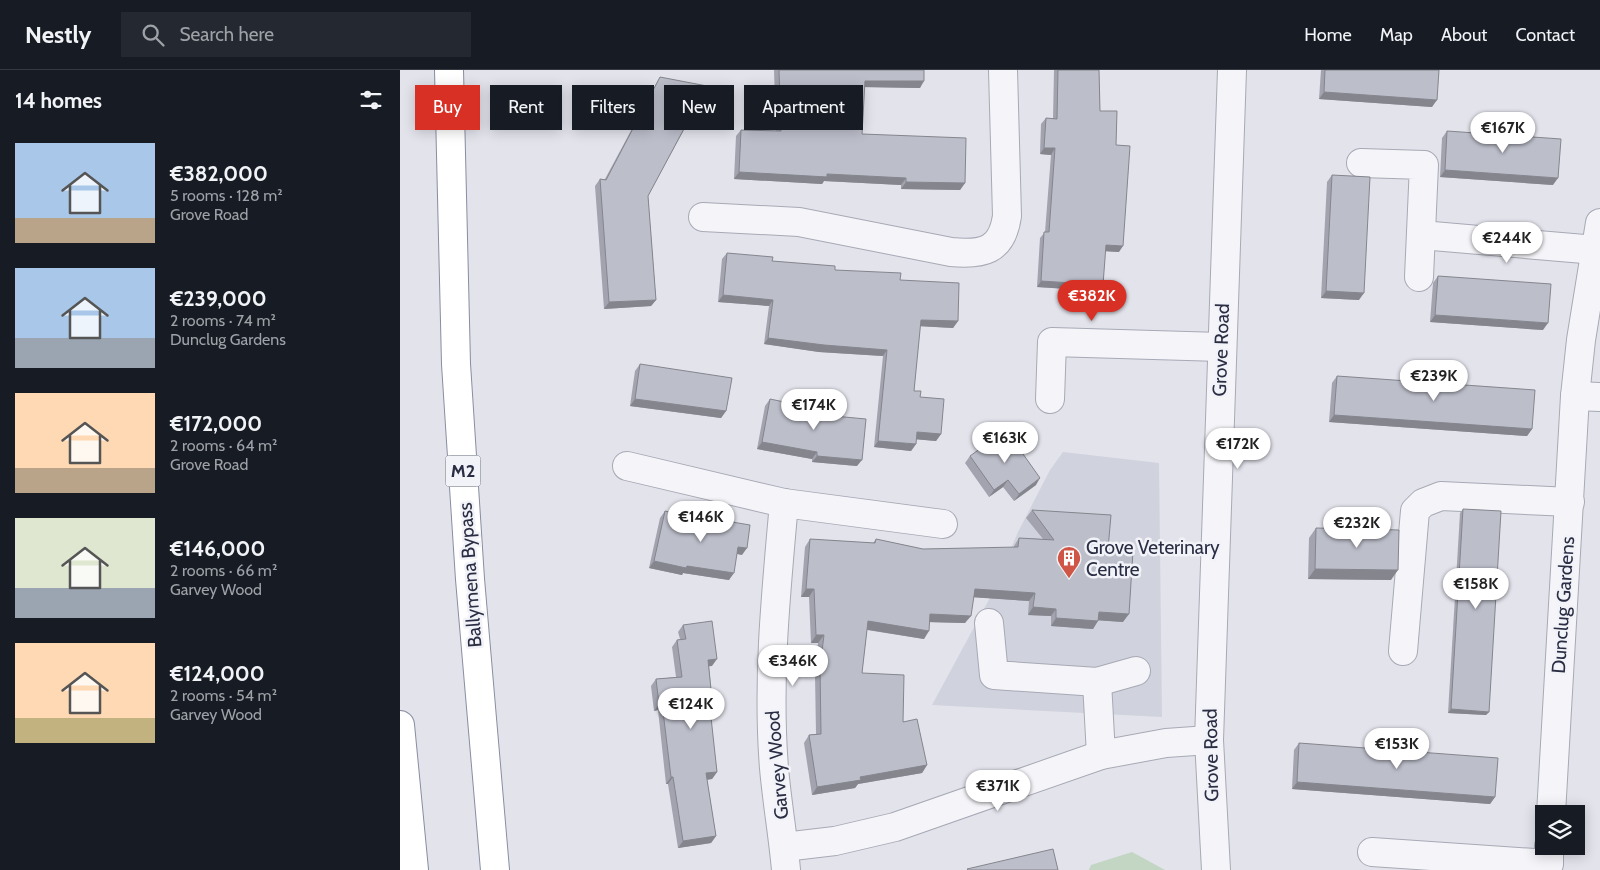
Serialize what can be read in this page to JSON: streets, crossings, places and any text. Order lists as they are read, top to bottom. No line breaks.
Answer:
{"streets":{"highway":["M2","Ballymena Bypass"],"street":["Grove Road","Dunclug Gardens","Garvey Wood"]},"crossings":[["Grove Road","Garvey Wood"]],"places":{"building":["Grove Veterinary Centre"]},"page":{"header":"Nestly","search":"Search here","nav":["Home","Map","About","Contact"],"heading":"14 homes","chip":["Buy","Rent","Filters","New","Apartment"],"price":["€167K","€244K","€382K","€239K","€174K","€163K","€172K","€146K","€232K","€158K","€346K","€124K","€153K","€371K"],"list":[{"name":"€382,000","note":"5 rooms · 128 m² · Grove Road"},{"name":"€239,000","note":"2 rooms · 74 m² · Dunclug Gardens"},{"name":"€172,000","note":"2 rooms · 64 m² · Grove Road"},{"name":"€146,000","note":"2 rooms · 66 m² · Garvey Wood"},{"name":"€124,000","note":"2 rooms · 54 m² · Garvey Wood"}]}}
